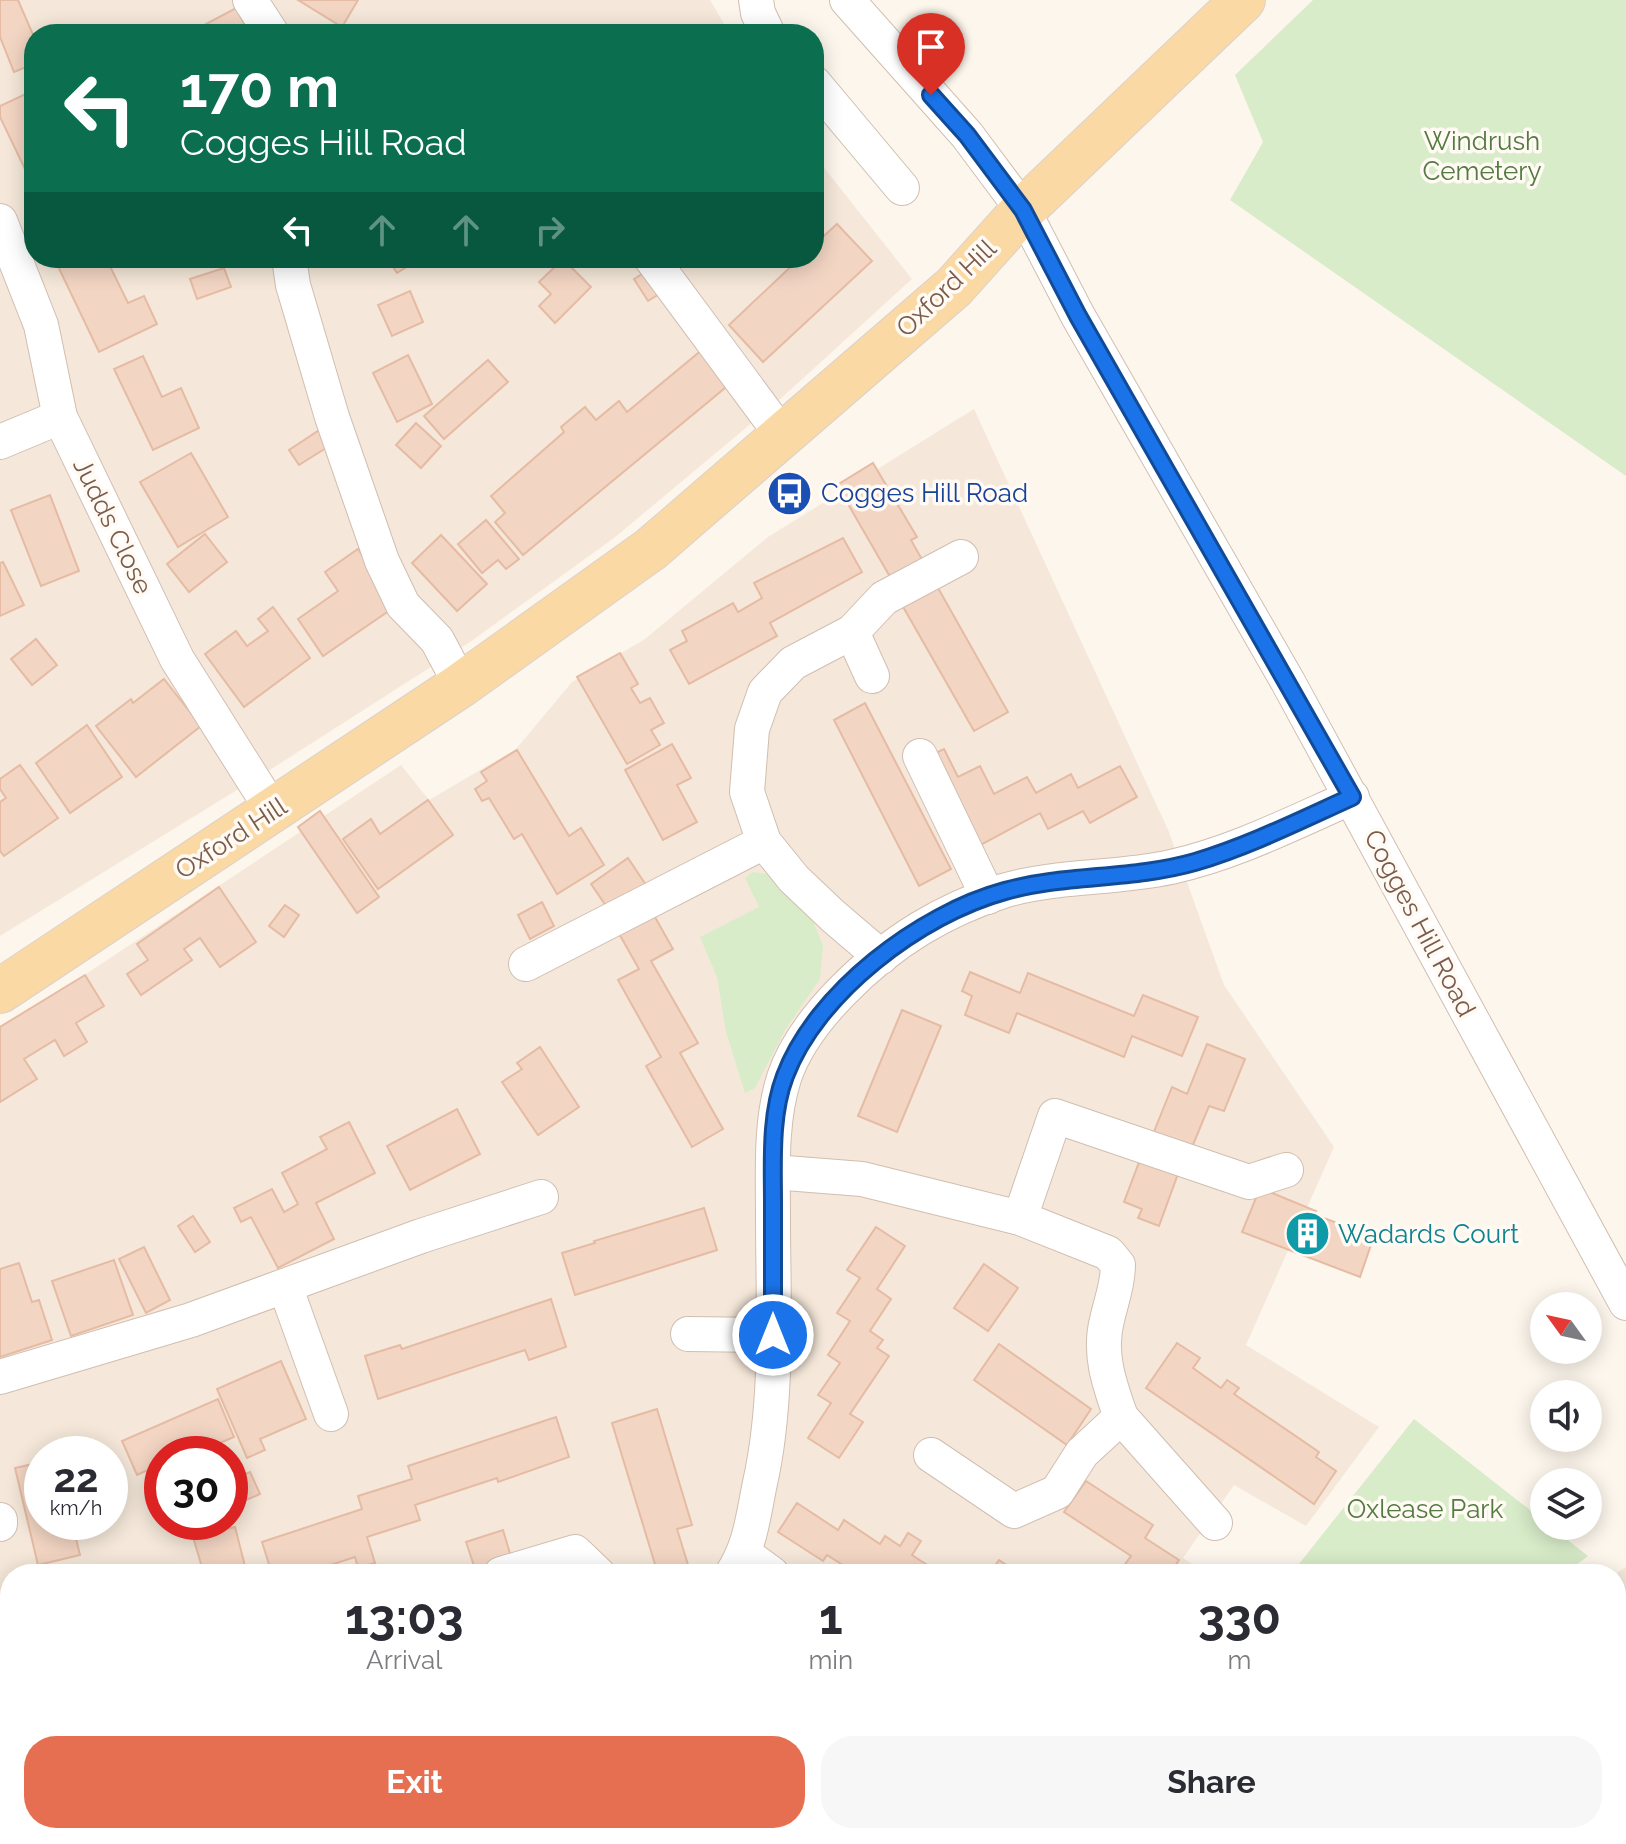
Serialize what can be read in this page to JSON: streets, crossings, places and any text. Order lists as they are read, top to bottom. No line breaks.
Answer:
{"streets":{"main road":["Oxford Hill"],"street":["Judds Close","Cogges Hill Road"]},"crossings":[["Oxford Hill","Judds Close"],["Oxford Hill","Cogges Hill Road"]],"parks":["Windrush Cemetery","Oxlease Park"],"places":{"bus stop":["Cogges Hill Road"],"building":["Wadards Court"]},"north":"top left","page":{"turn":["170 m","Cogges Hill Road"],"speed":"22 km/h","limit":"30","eta":["13:03","Arrival","1","min","330","m"],"buttons":["Exit","Share"]}}
